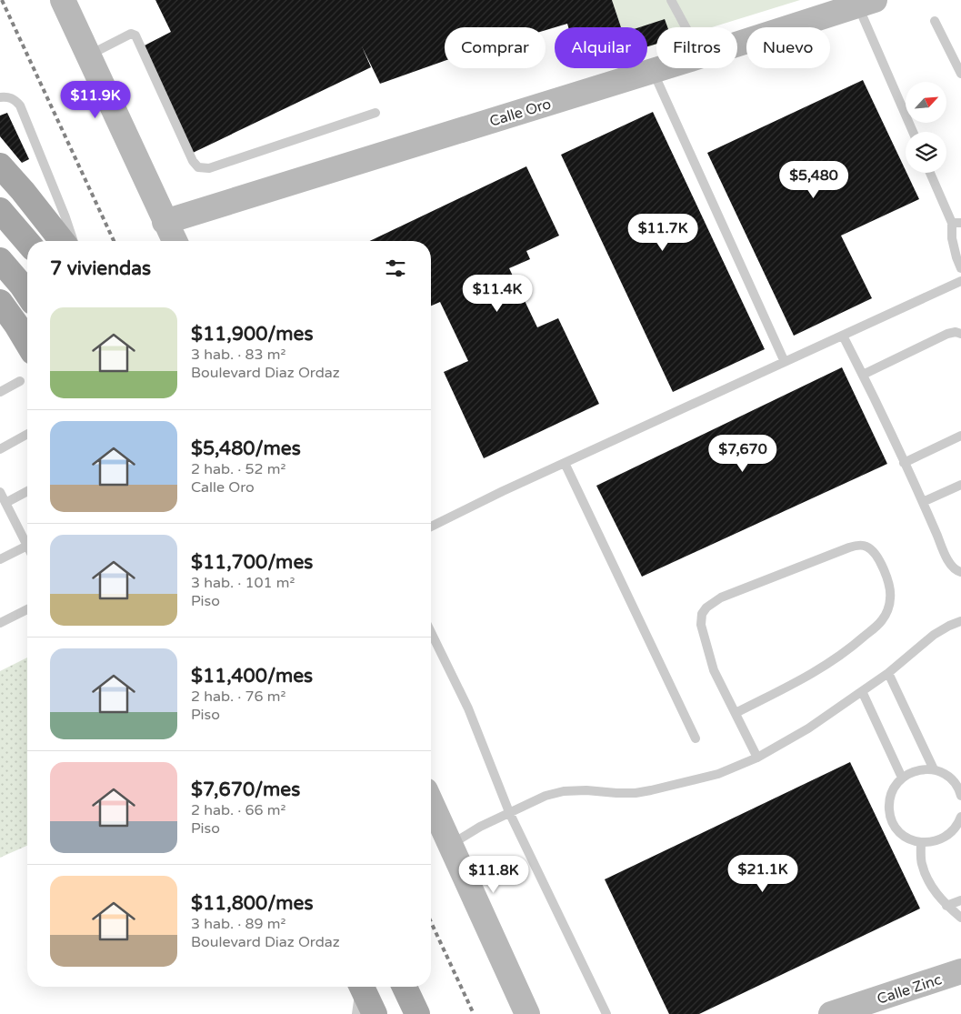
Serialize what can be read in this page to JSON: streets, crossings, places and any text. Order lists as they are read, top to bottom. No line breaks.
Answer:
{"streets":{"street":["Calle Oro","Calle Zinc"]},"north":"top right","page":{"chip":["Comprar","Alquilar","Filtros","Nuevo"],"price":["$11.9K","$5,480","$11.7K","$11.4K","$7,670","$21.1K","$11.8K"],"heading":"7 viviendas","list":[{"name":"$11,900/mes","note":"3 hab. · 83 m² · Boulevard Diaz Ordaz"},{"name":"$5,480/mes","note":"2 hab. · 52 m² · Calle Oro"},{"name":"$11,700/mes","note":"3 hab. · 101 m² · Piso"},{"name":"$11,400/mes","note":"2 hab. · 76 m² · Piso"},{"name":"$7,670/mes","note":"2 hab. · 66 m² · Piso"},{"name":"$11,800/mes","note":"3 hab. · 89 m² · Boulevard Diaz Ordaz"}]}}
